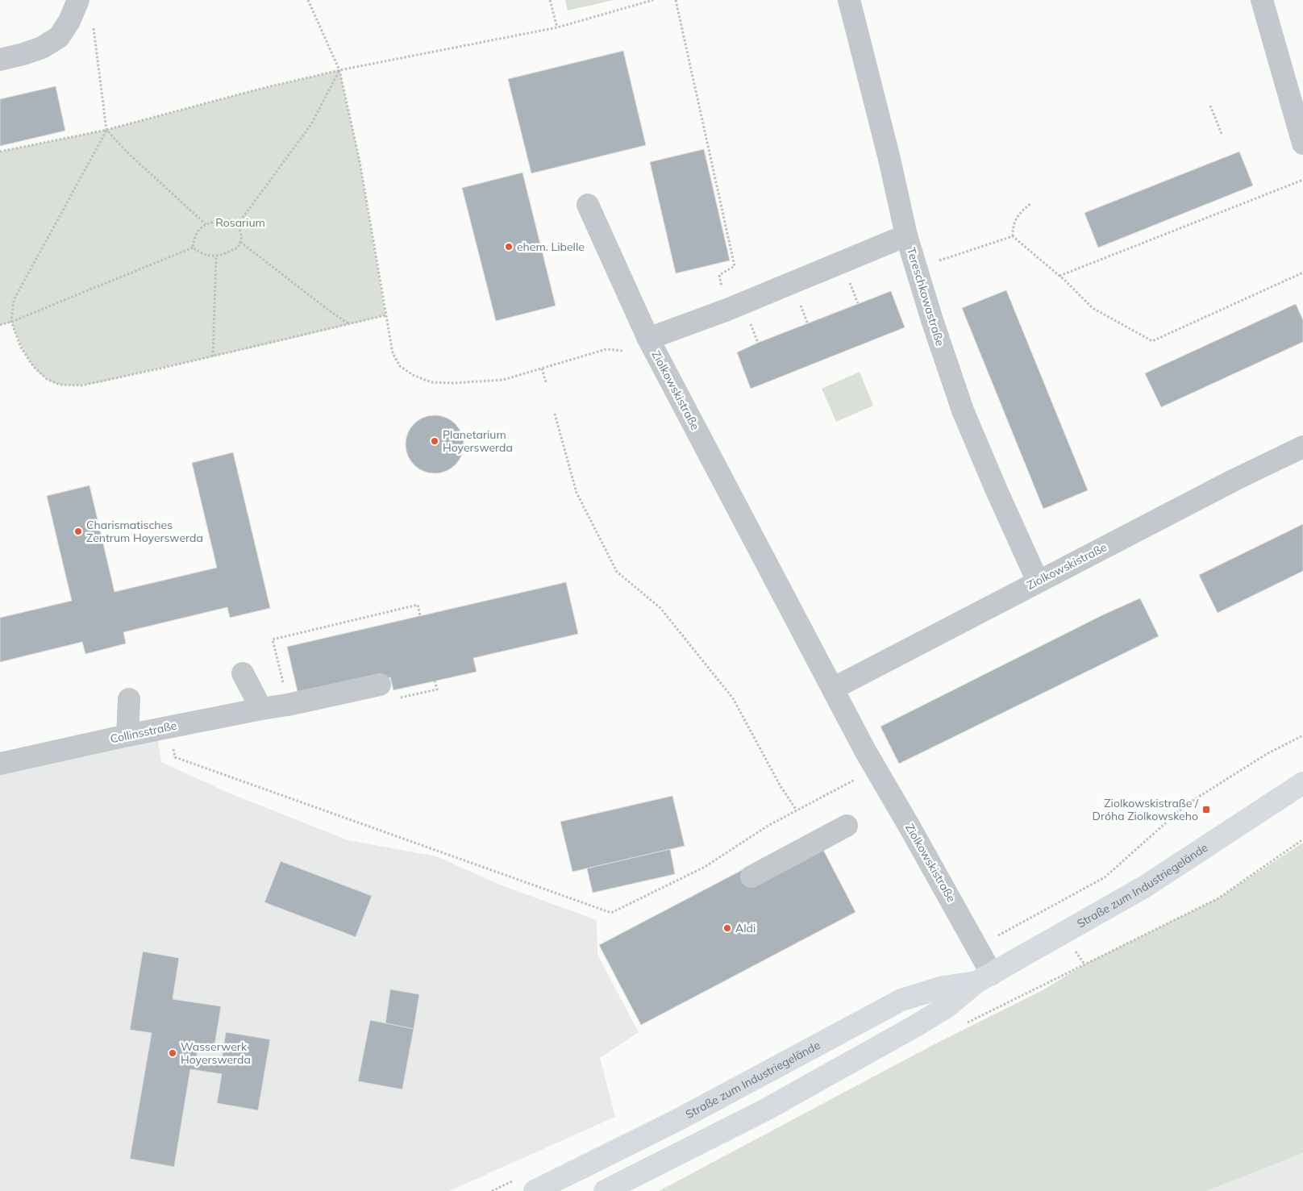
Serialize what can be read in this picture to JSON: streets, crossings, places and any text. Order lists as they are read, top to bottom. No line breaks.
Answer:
{"streets":{"main road":["Straße zum Industriegelände"],"street":["Tereschkowastraße","Ziolkowskistraße","Collinsstraße"]},"crossings":[["Tereschkowastraße","Ziolkowskistraße"],["Ziolkowskistraße","Straße zum Industriegelände"]],"parks":["Rosarium"],"places":{"other":["ehem. Libelle","Planetarium Hoyerswerda","Charismatisches Zentrum Hoyerswerda","Aldi","Wasserwerk Hoyerswerda"],"transit":["Ziolkowskistraße / Dróha Ziolkowskeho"]}}
